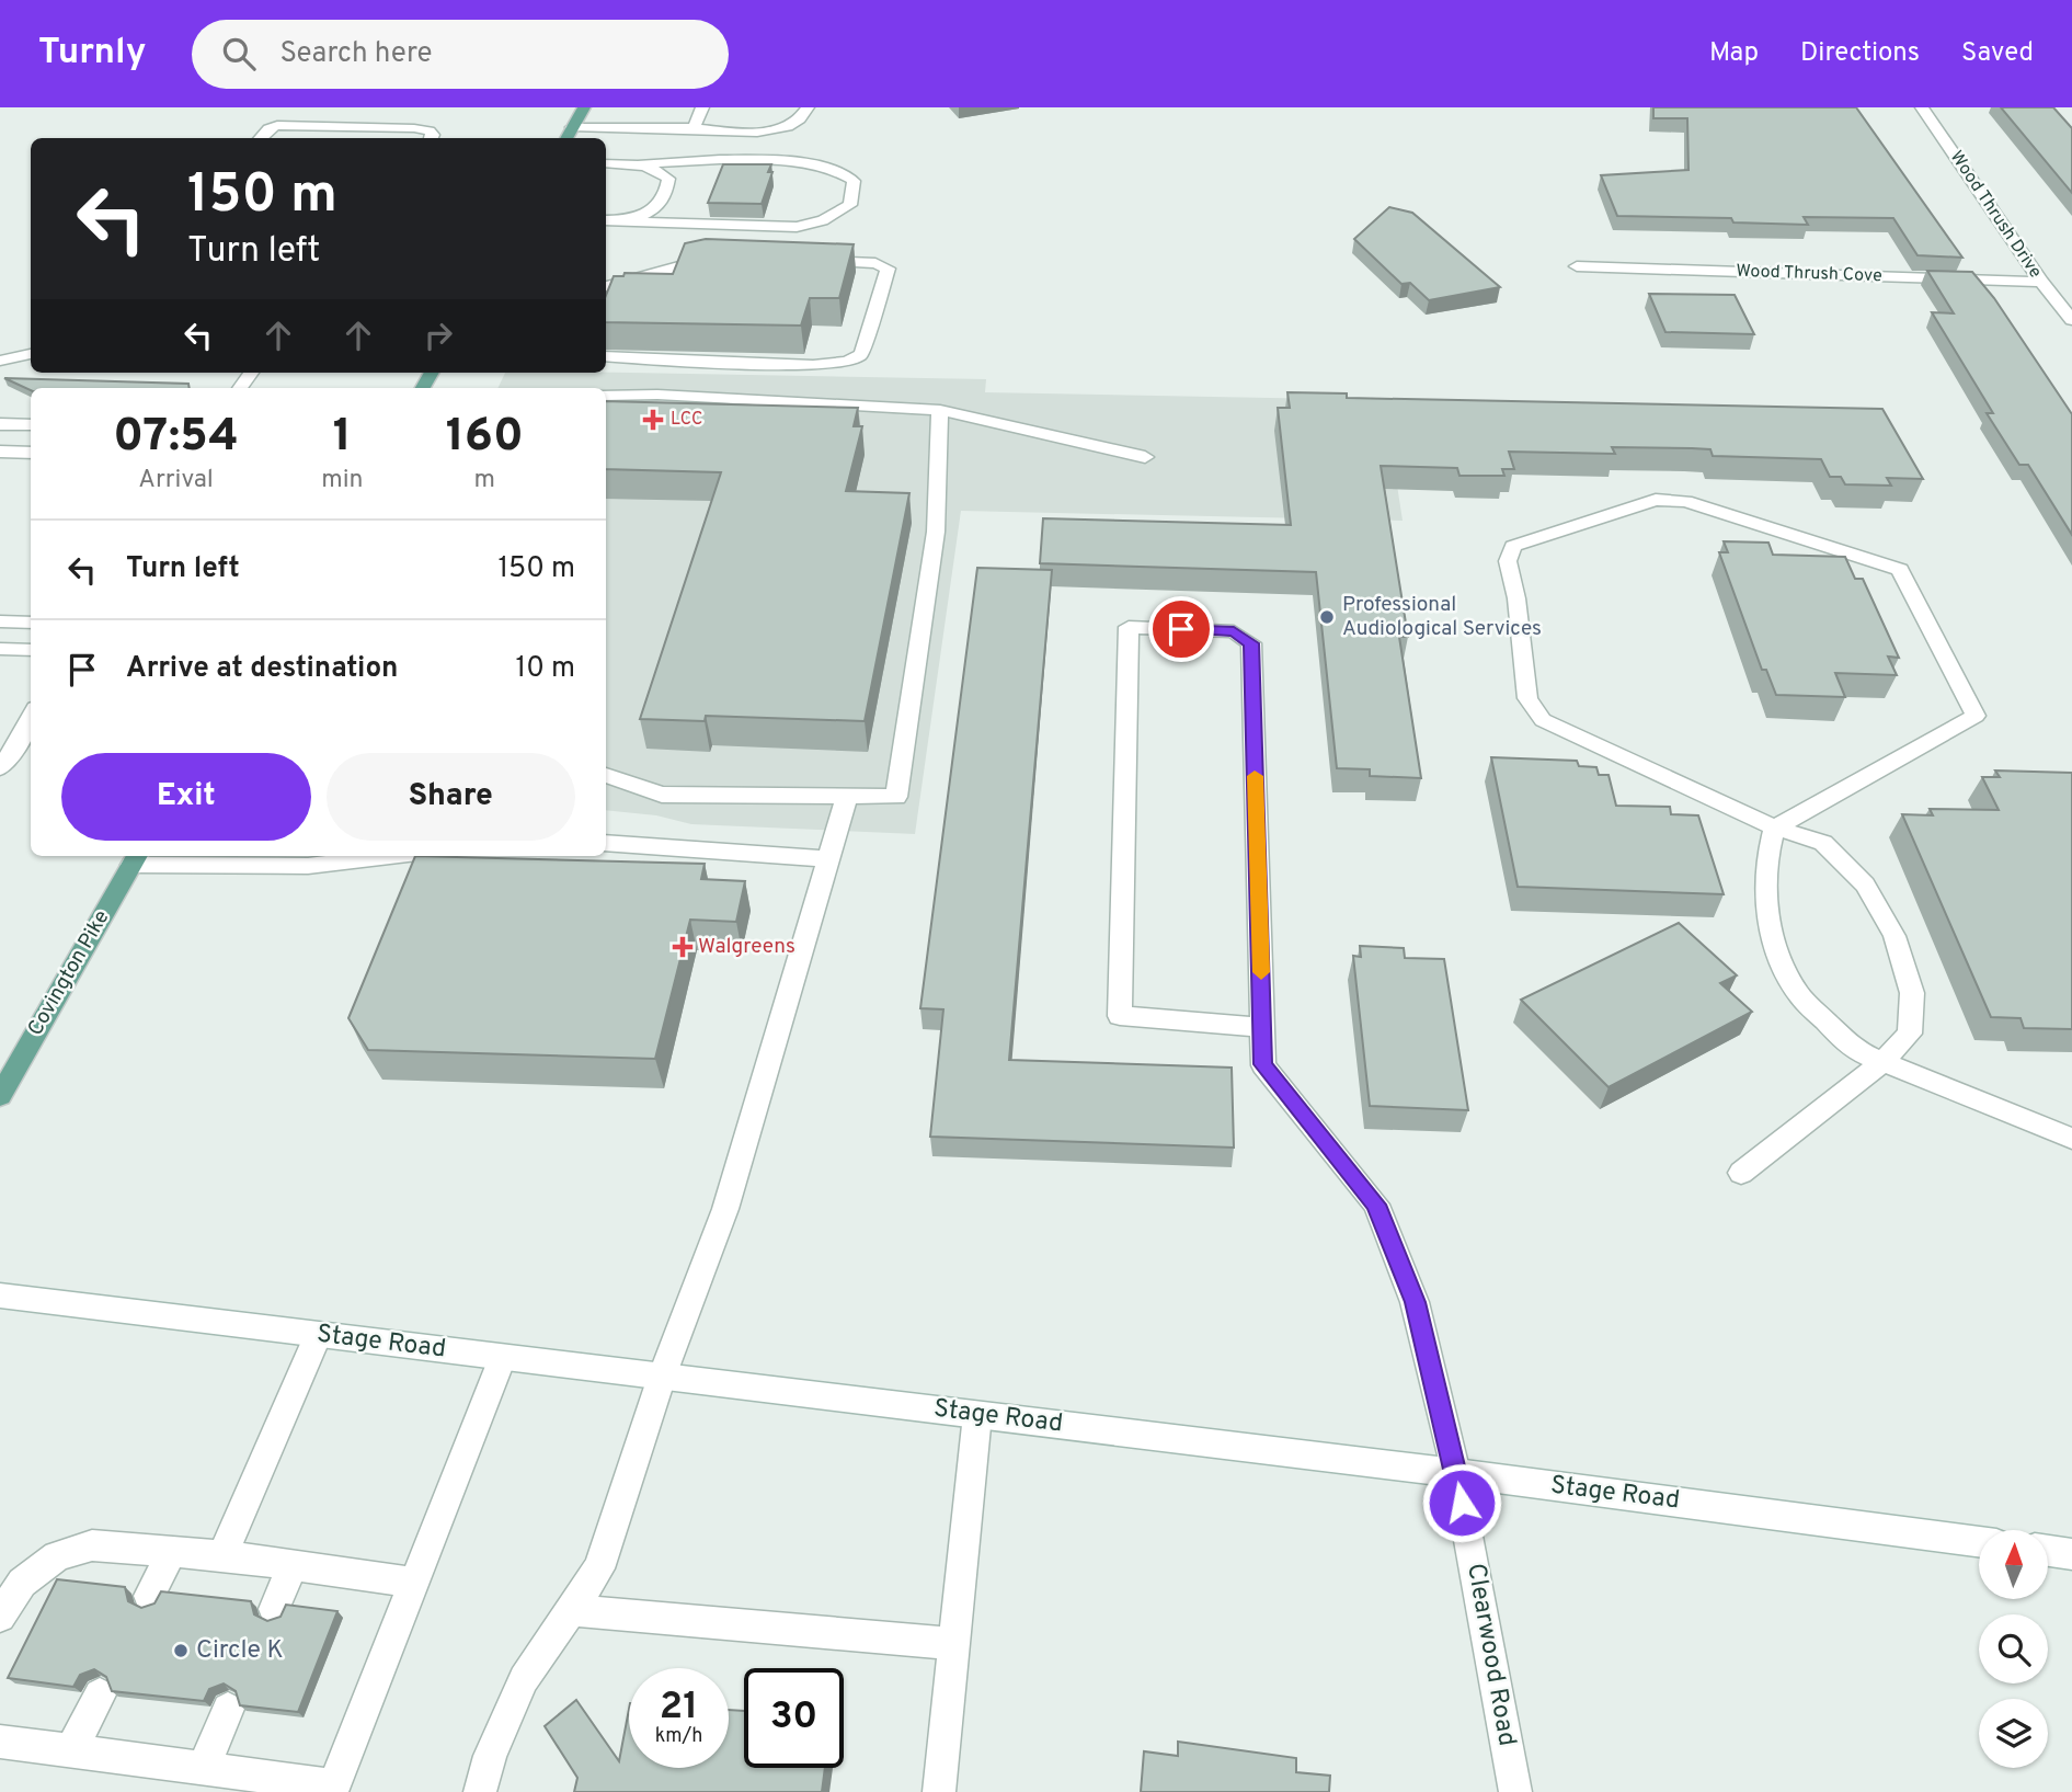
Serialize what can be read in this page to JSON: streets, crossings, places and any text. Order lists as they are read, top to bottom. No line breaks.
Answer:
{"streets":{"main road":["Covington Pike"],"street":["Wood Thrush Drive","Wood Thrush Cove","Stage Road","Clearwood Road"]},"crossings":[["Wood Thrush Drive","Wood Thrush Cove"],["Stage Road","Clearwood Road"]],"places":{"health":["LCC","Walgreens"],"other":["Professional Audiological Services","Circle K"]},"north":"top","page":{"header":"Turnly","search":"Search here","nav":["Map","Directions","Saved"],"turn":["150 m","Turn left"],"eta":["07:54","Arrival","1","min","160","m"],"list":[{"name":"Turn left","value":"150 m"},{"name":"Arrive at destination","value":"10 m"}],"buttons":["Exit","Share"],"speed":"21 km/h","limit":"30"}}
